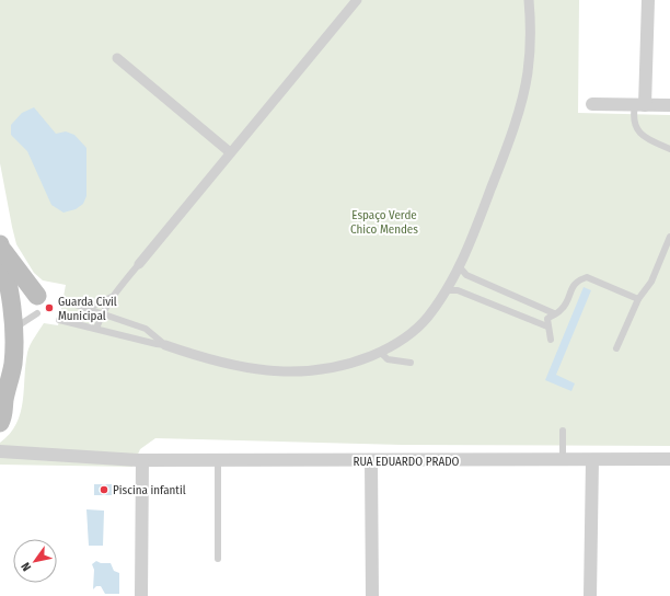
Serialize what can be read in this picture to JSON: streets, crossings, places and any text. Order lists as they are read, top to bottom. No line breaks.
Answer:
{"streets":{"street":["RUA EDUARDO PRADO"]},"parks":["Espaço Verde Chico Mendes"],"places":["Guarda Civil Municipal","Piscina infantil"],"north":"bottom left"}
